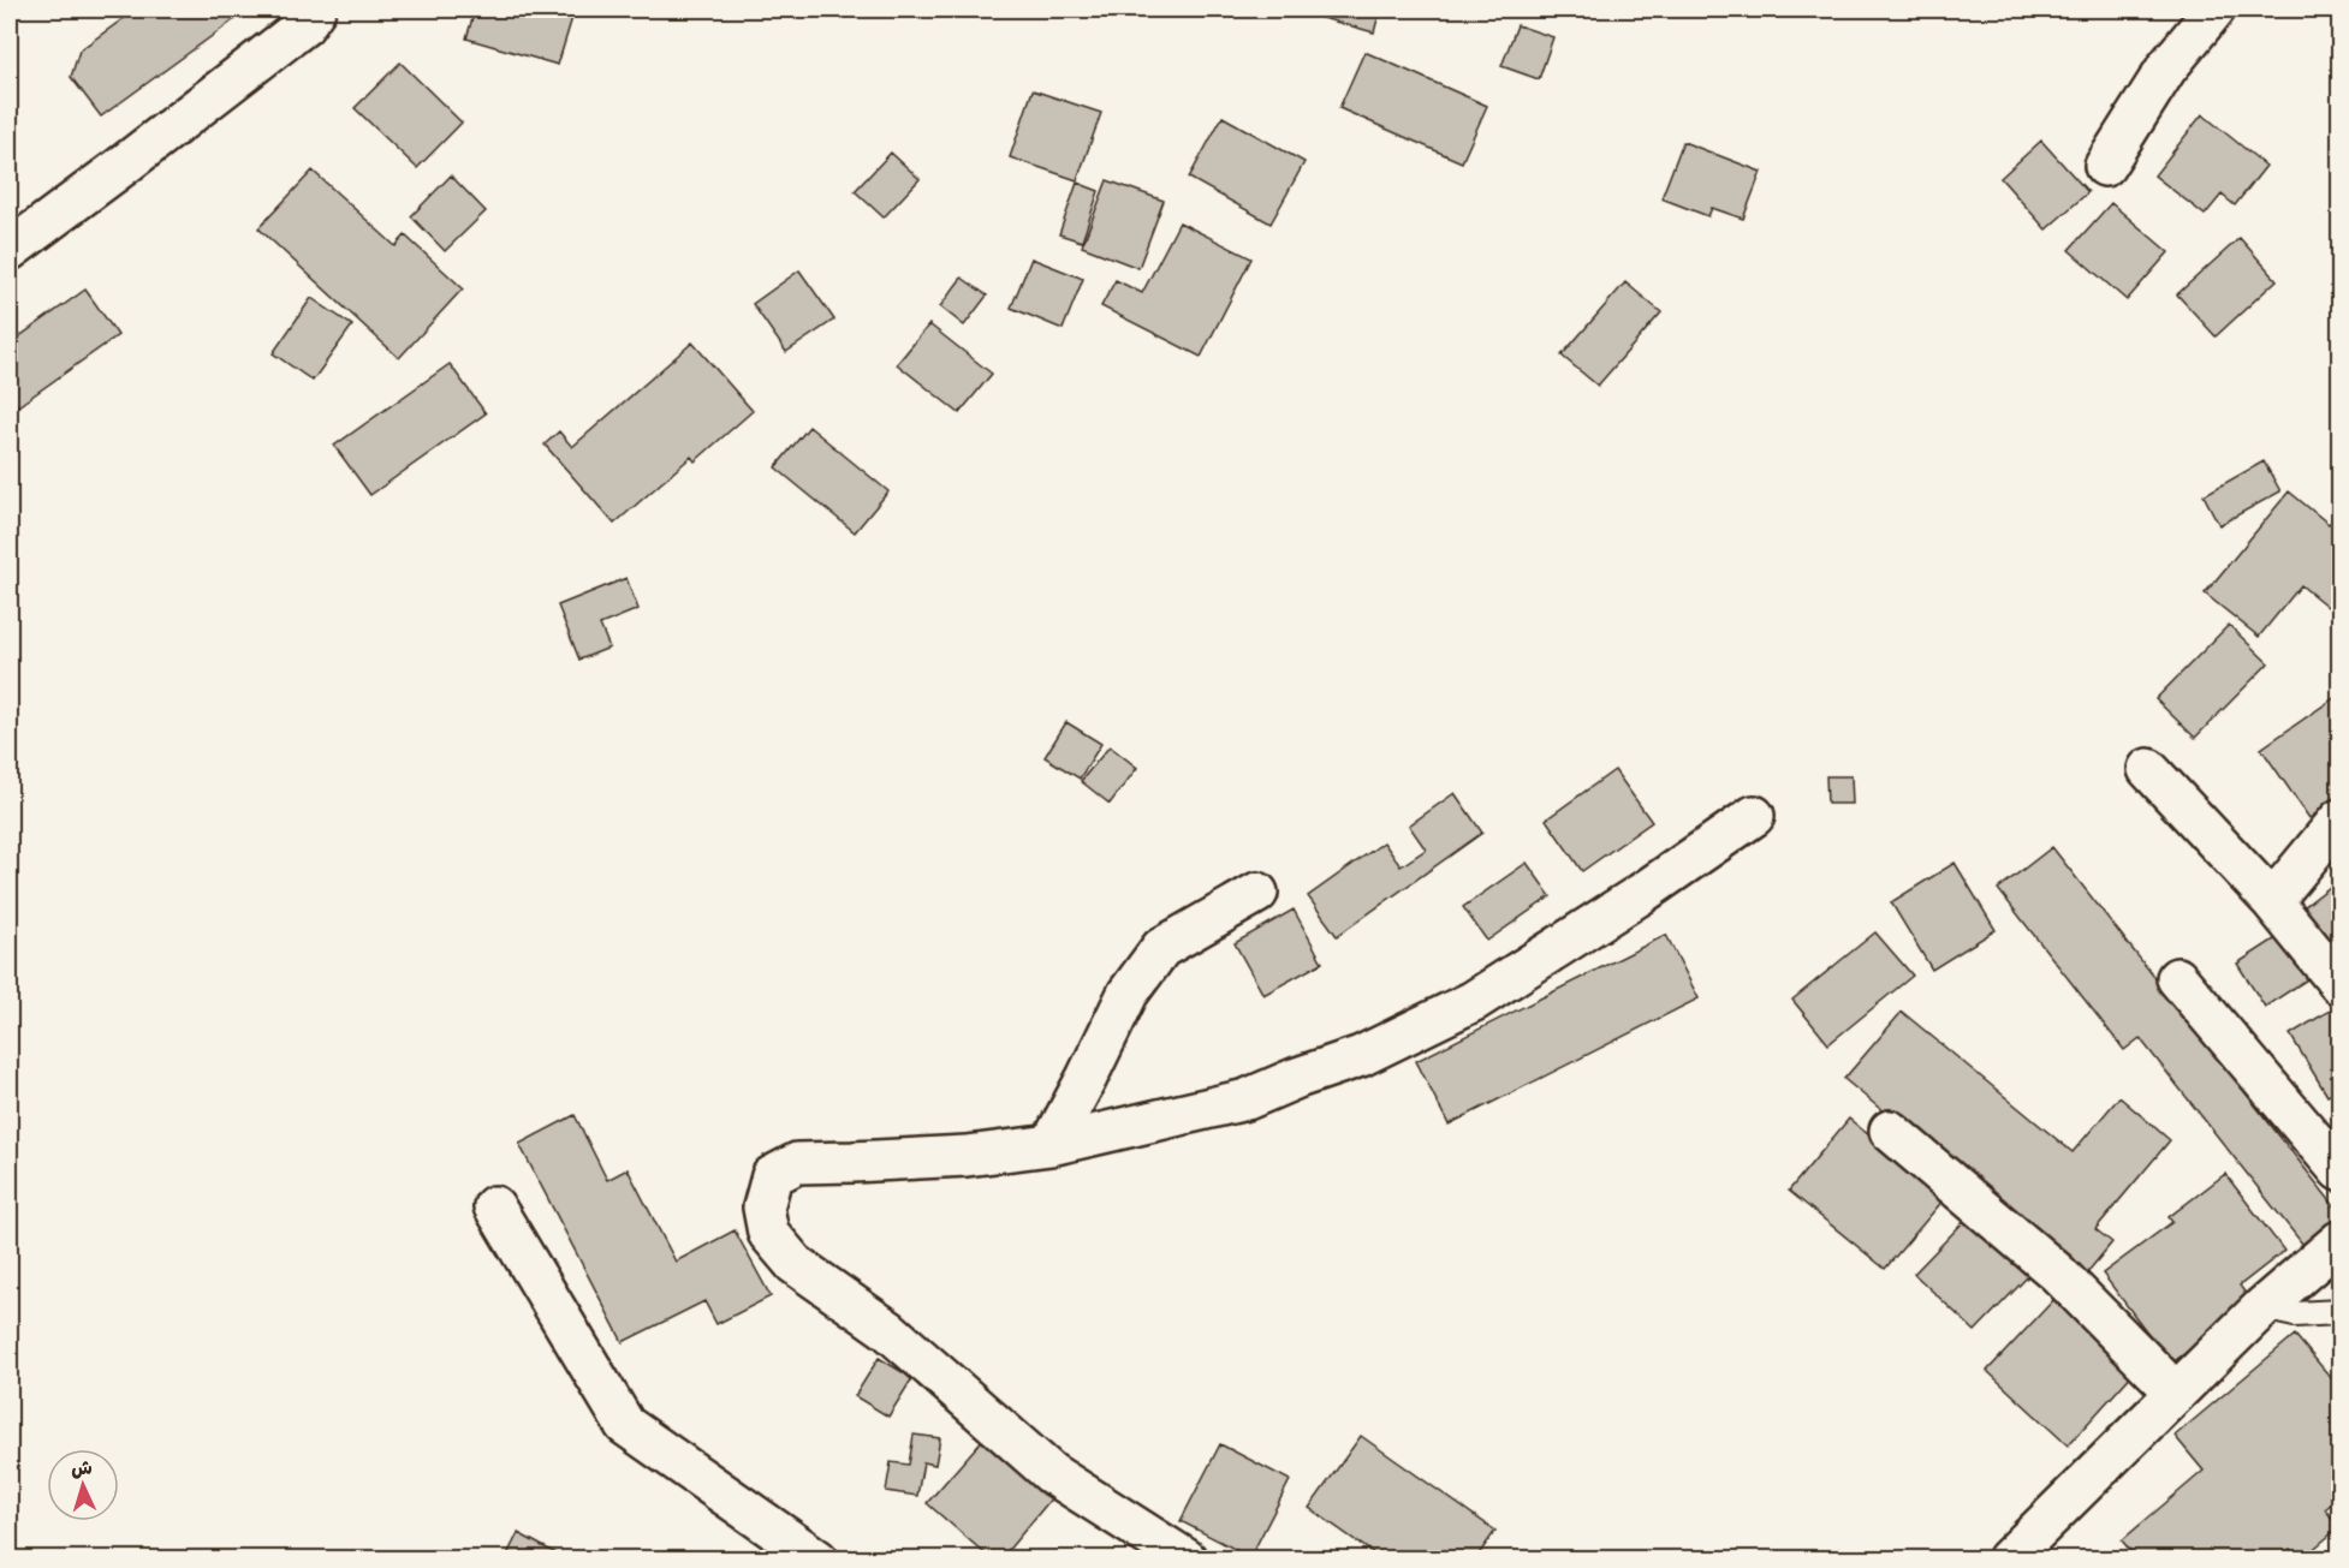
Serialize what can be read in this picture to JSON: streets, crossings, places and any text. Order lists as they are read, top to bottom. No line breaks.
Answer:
{"north":"top"}
